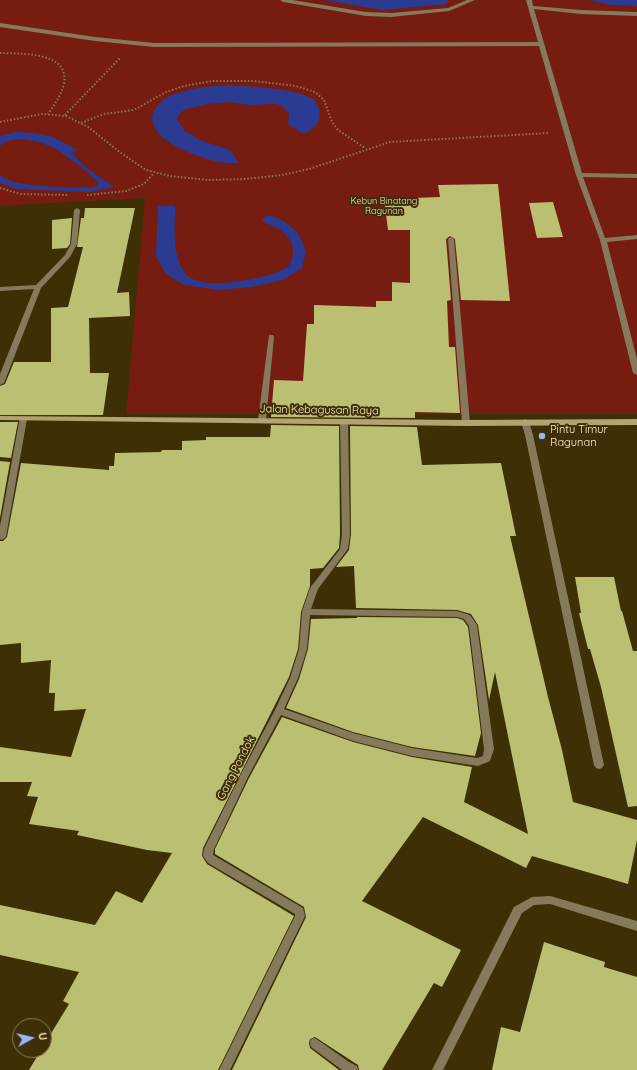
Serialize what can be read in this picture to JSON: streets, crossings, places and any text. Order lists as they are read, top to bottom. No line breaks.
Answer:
{"streets":{"main road":["Jalan Kebagusan Raya"],"street":["Gang Pondok"]},"crossings":[["Jalan Kebagusan Raya","Gang Pondok"]],"parks":["Kebun Binatang Ragunan"],"places":["Pintu Timur Ragunan"],"north":"right"}
